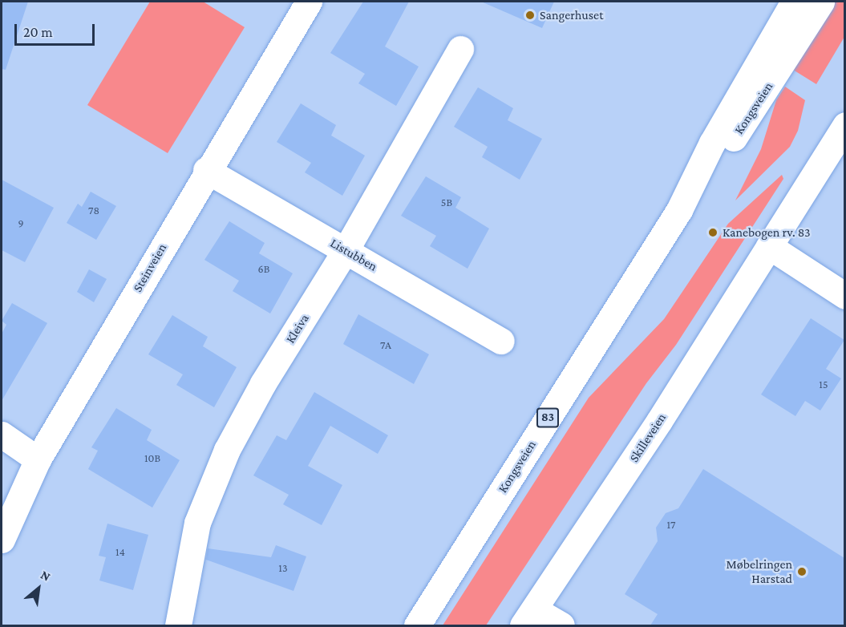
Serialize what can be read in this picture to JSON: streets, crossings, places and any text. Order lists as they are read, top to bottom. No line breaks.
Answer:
{"streets":{"main road":["Kongsveien","Listubben","Steinveien","Kleiva","83","Skilleveien"]},"crossings":[["Listubben","Steinveien"],["Listubben","Kleiva"]],"places":["Sangerhuset","Kanebogen rv. 83","Møbelringen Harstad"],"house_numbers":["5B","78","9","6B","7A","15","10B","17","14","13"],"scale_bar":"20 m","north":"top right"}
